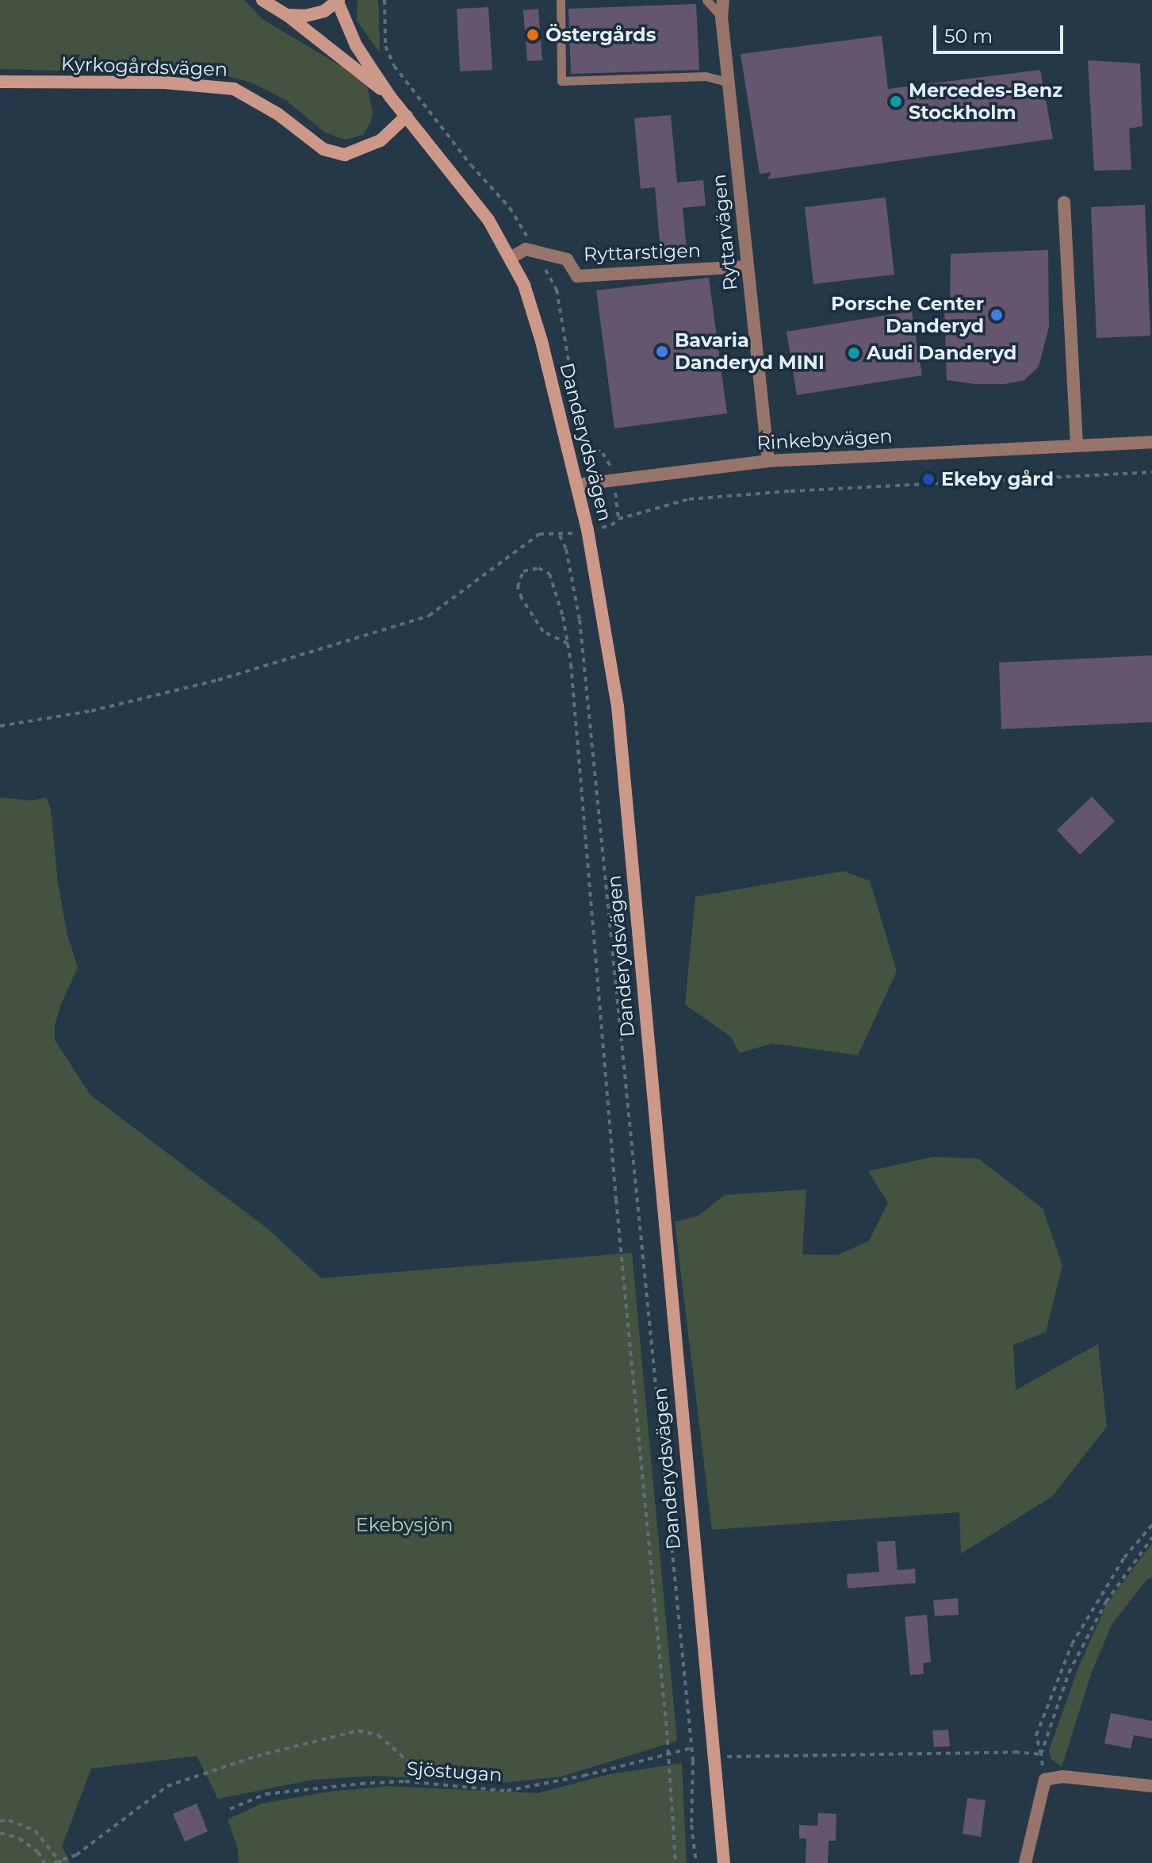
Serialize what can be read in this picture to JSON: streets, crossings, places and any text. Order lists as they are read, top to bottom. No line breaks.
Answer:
{"streets":{"street":["Kyrkogårdsvägen","Ryttarvägen","Ryttarstigen","Rinkebyvägen","Danderydsvägen"],"path":["Sjöstugan"]},"crossings":[["Kyrkogårdsvägen","Danderydsvägen"],["Ryttarvägen","Ryttarstigen"],["Ryttarvägen","Rinkebyvägen"],["Ryttarstigen","Danderydsvägen"],["Rinkebyvägen","Danderydsvägen"],["Danderydsvägen","Sjöstugan"]],"parks":["Ekebysjön"],"places":["Östergårds","Mercedes-Benz Stockholm","Porsche Center Danderyd","Bavaria Danderyd MINI","Audi Danderyd","Ekeby gård"],"scale_bar":"50 m"}
